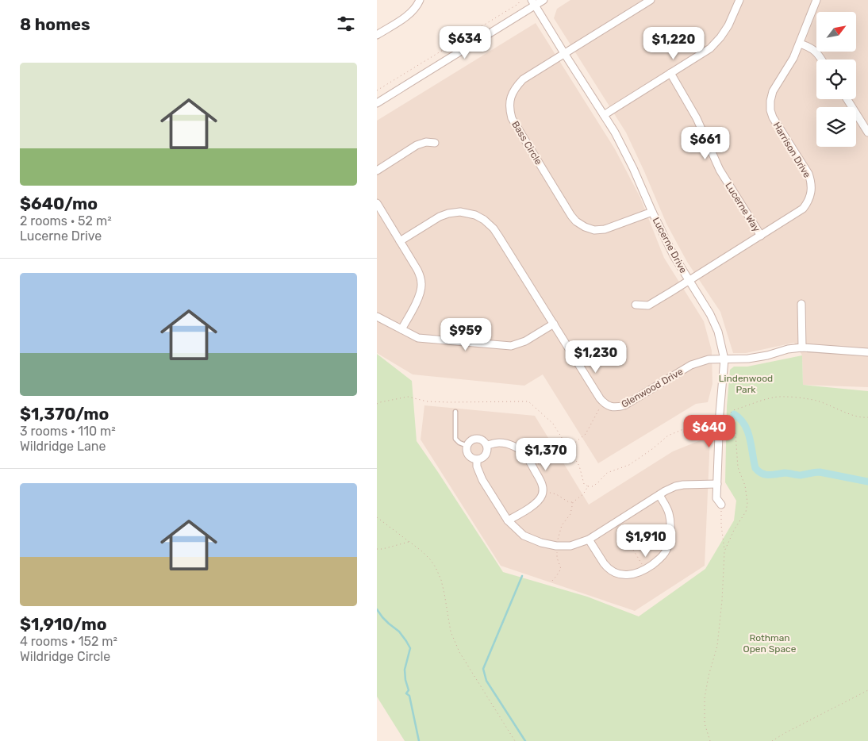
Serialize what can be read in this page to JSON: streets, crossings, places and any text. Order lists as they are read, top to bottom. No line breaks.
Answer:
{"streets":{"street":["Bass Circle","Harrison Drive","Lucerne Way","Lucerne Drive","Glenwood Drive"]},"crossings":[["Bass Circle","Lucerne Drive"],["Harrison Drive","Lucerne Way"],["Harrison Drive","Lucerne Drive"],["Lucerne Drive","Glenwood Drive"]],"parks":["Lindenwood Park","Rothman Open Space"],"north":"top right","page":{"heading":"8 homes","price":["$634","$1,220","$661","$959","$1,230","$640","$1,370","$1,910"],"list":[{"name":"$640/mo","note":"2 rooms · 52 m² · Lucerne Drive"},{"name":"$1,370/mo","note":"3 rooms · 110 m² · Wildridge Lane"},{"name":"$1,910/mo","note":"4 rooms · 152 m² · Wildridge Circle"}]}}
